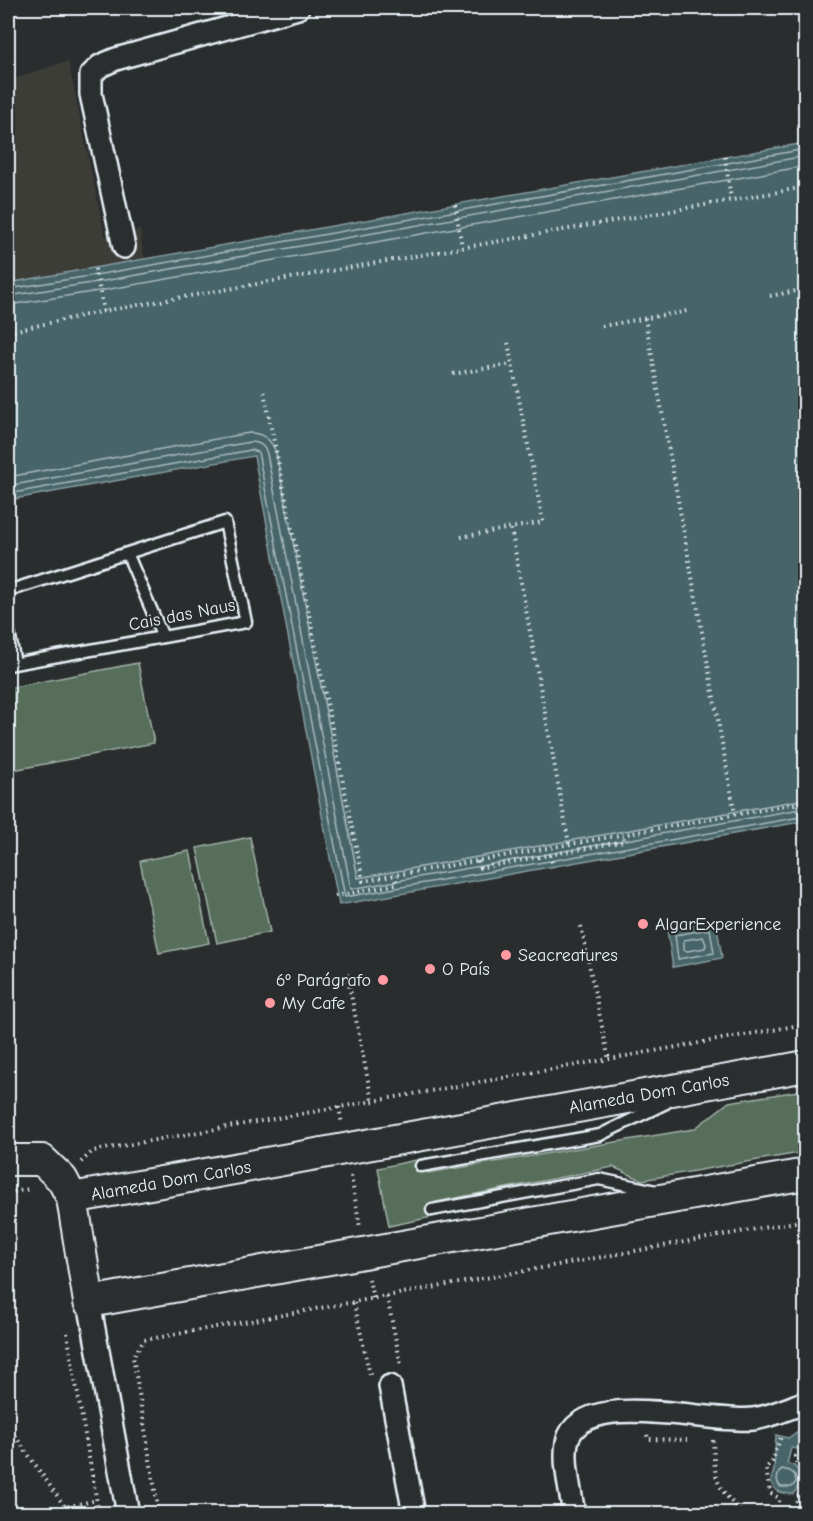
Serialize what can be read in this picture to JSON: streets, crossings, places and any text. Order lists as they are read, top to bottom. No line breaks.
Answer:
{"streets":{"street":["Alameda Dom Carlos"],"lane":["Cais das Naus"]},"places":["AlgarExperience","Seacreatures","O País","6º Parágrafo","My Cafe"]}
